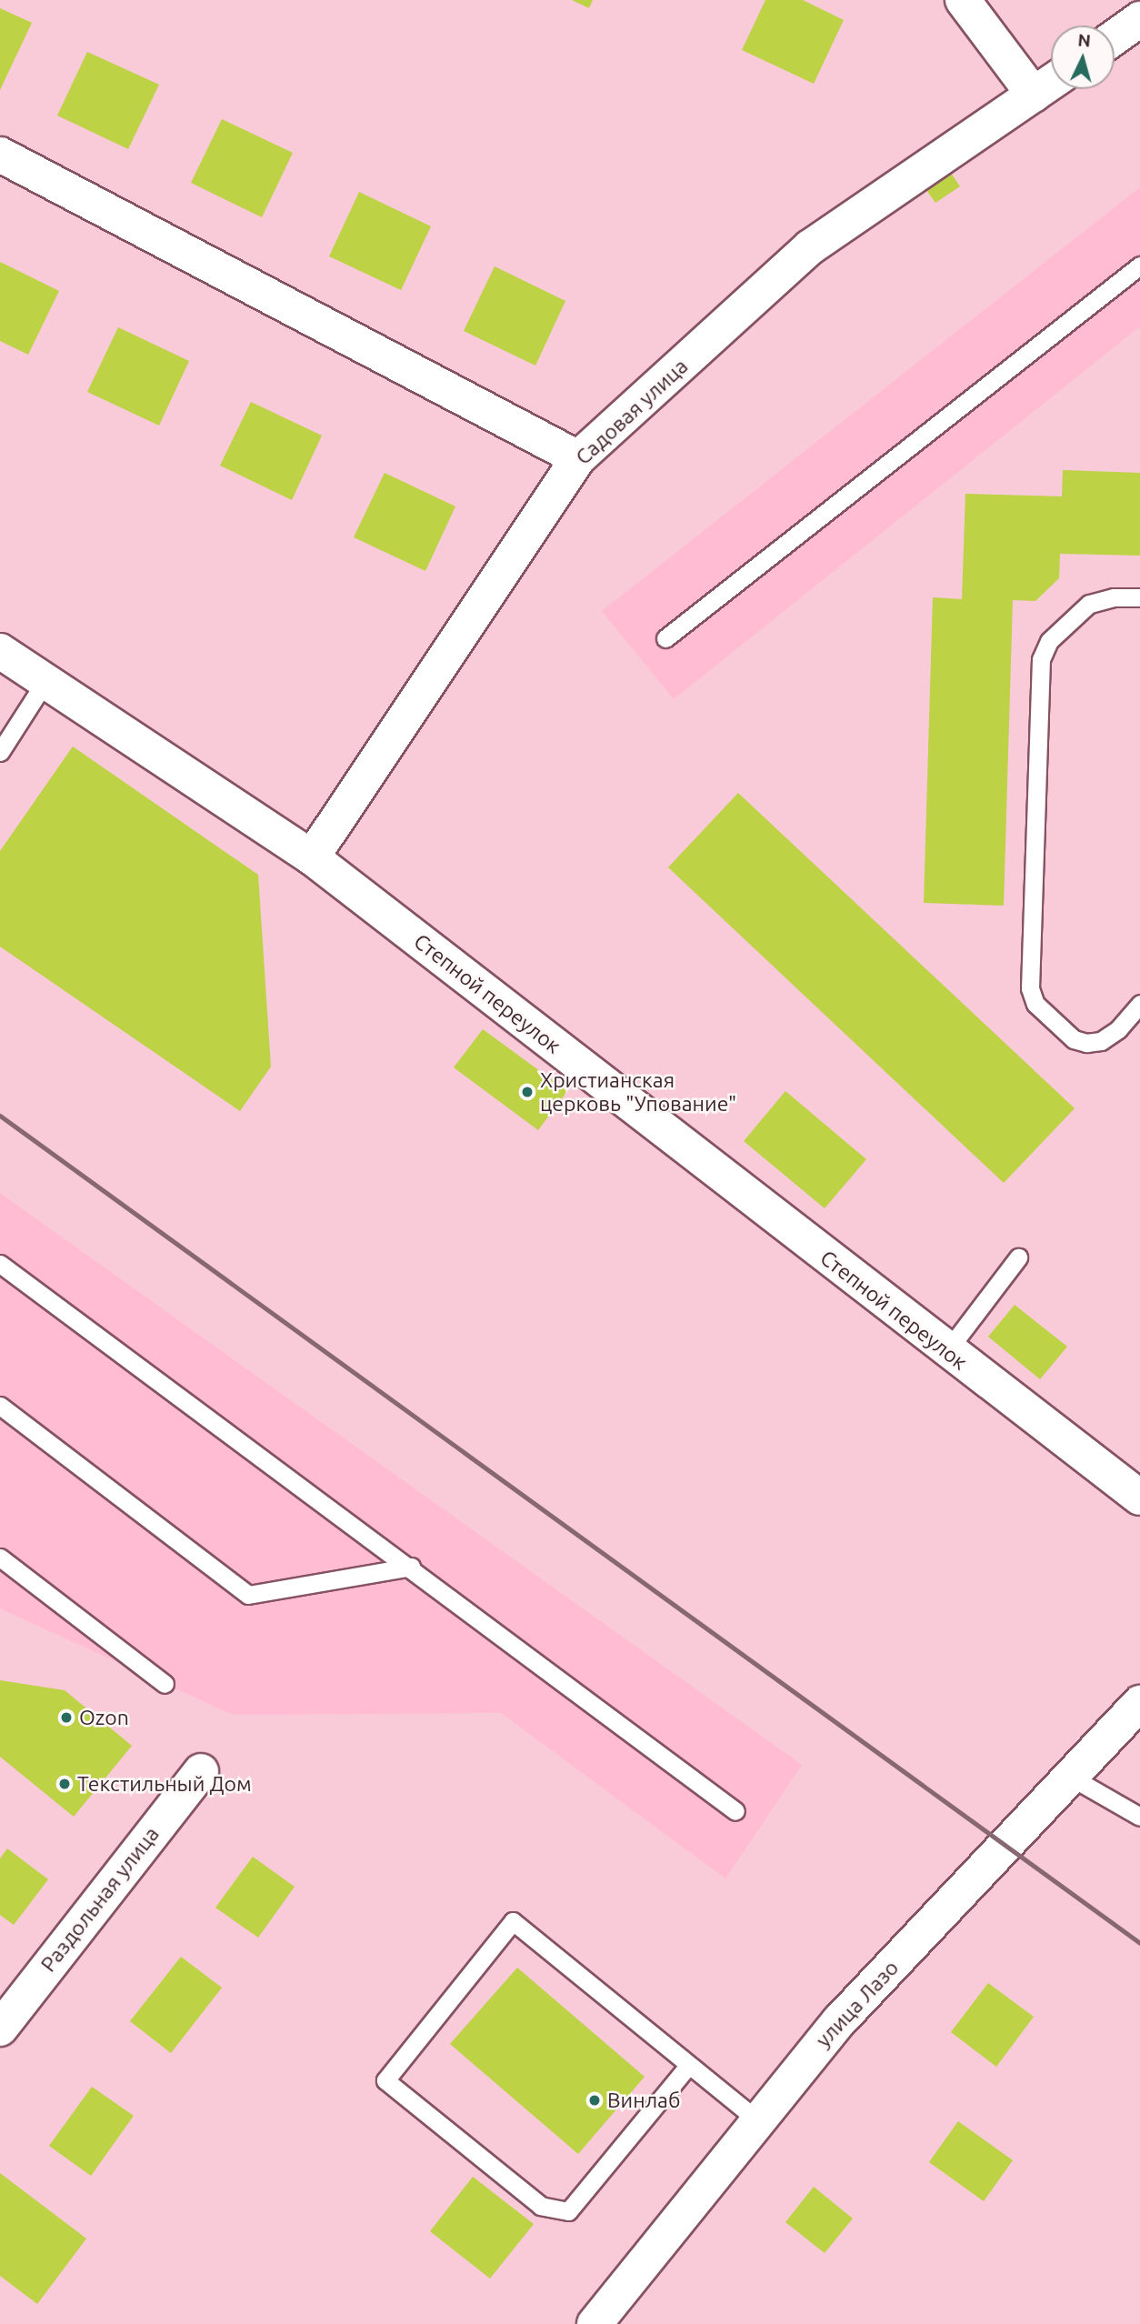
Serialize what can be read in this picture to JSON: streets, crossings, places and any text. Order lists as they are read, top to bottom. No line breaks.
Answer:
{"streets":{"street":["Садовая улица","Степной переулок","Раздольная улица","улица Лазо"]},"crossings":[["Садовая улица","Степной переулок"]],"places":["Христианская церковь \"Упование\"","Ozon","Текстильный Дом","Винлаб"],"north":"top"}
